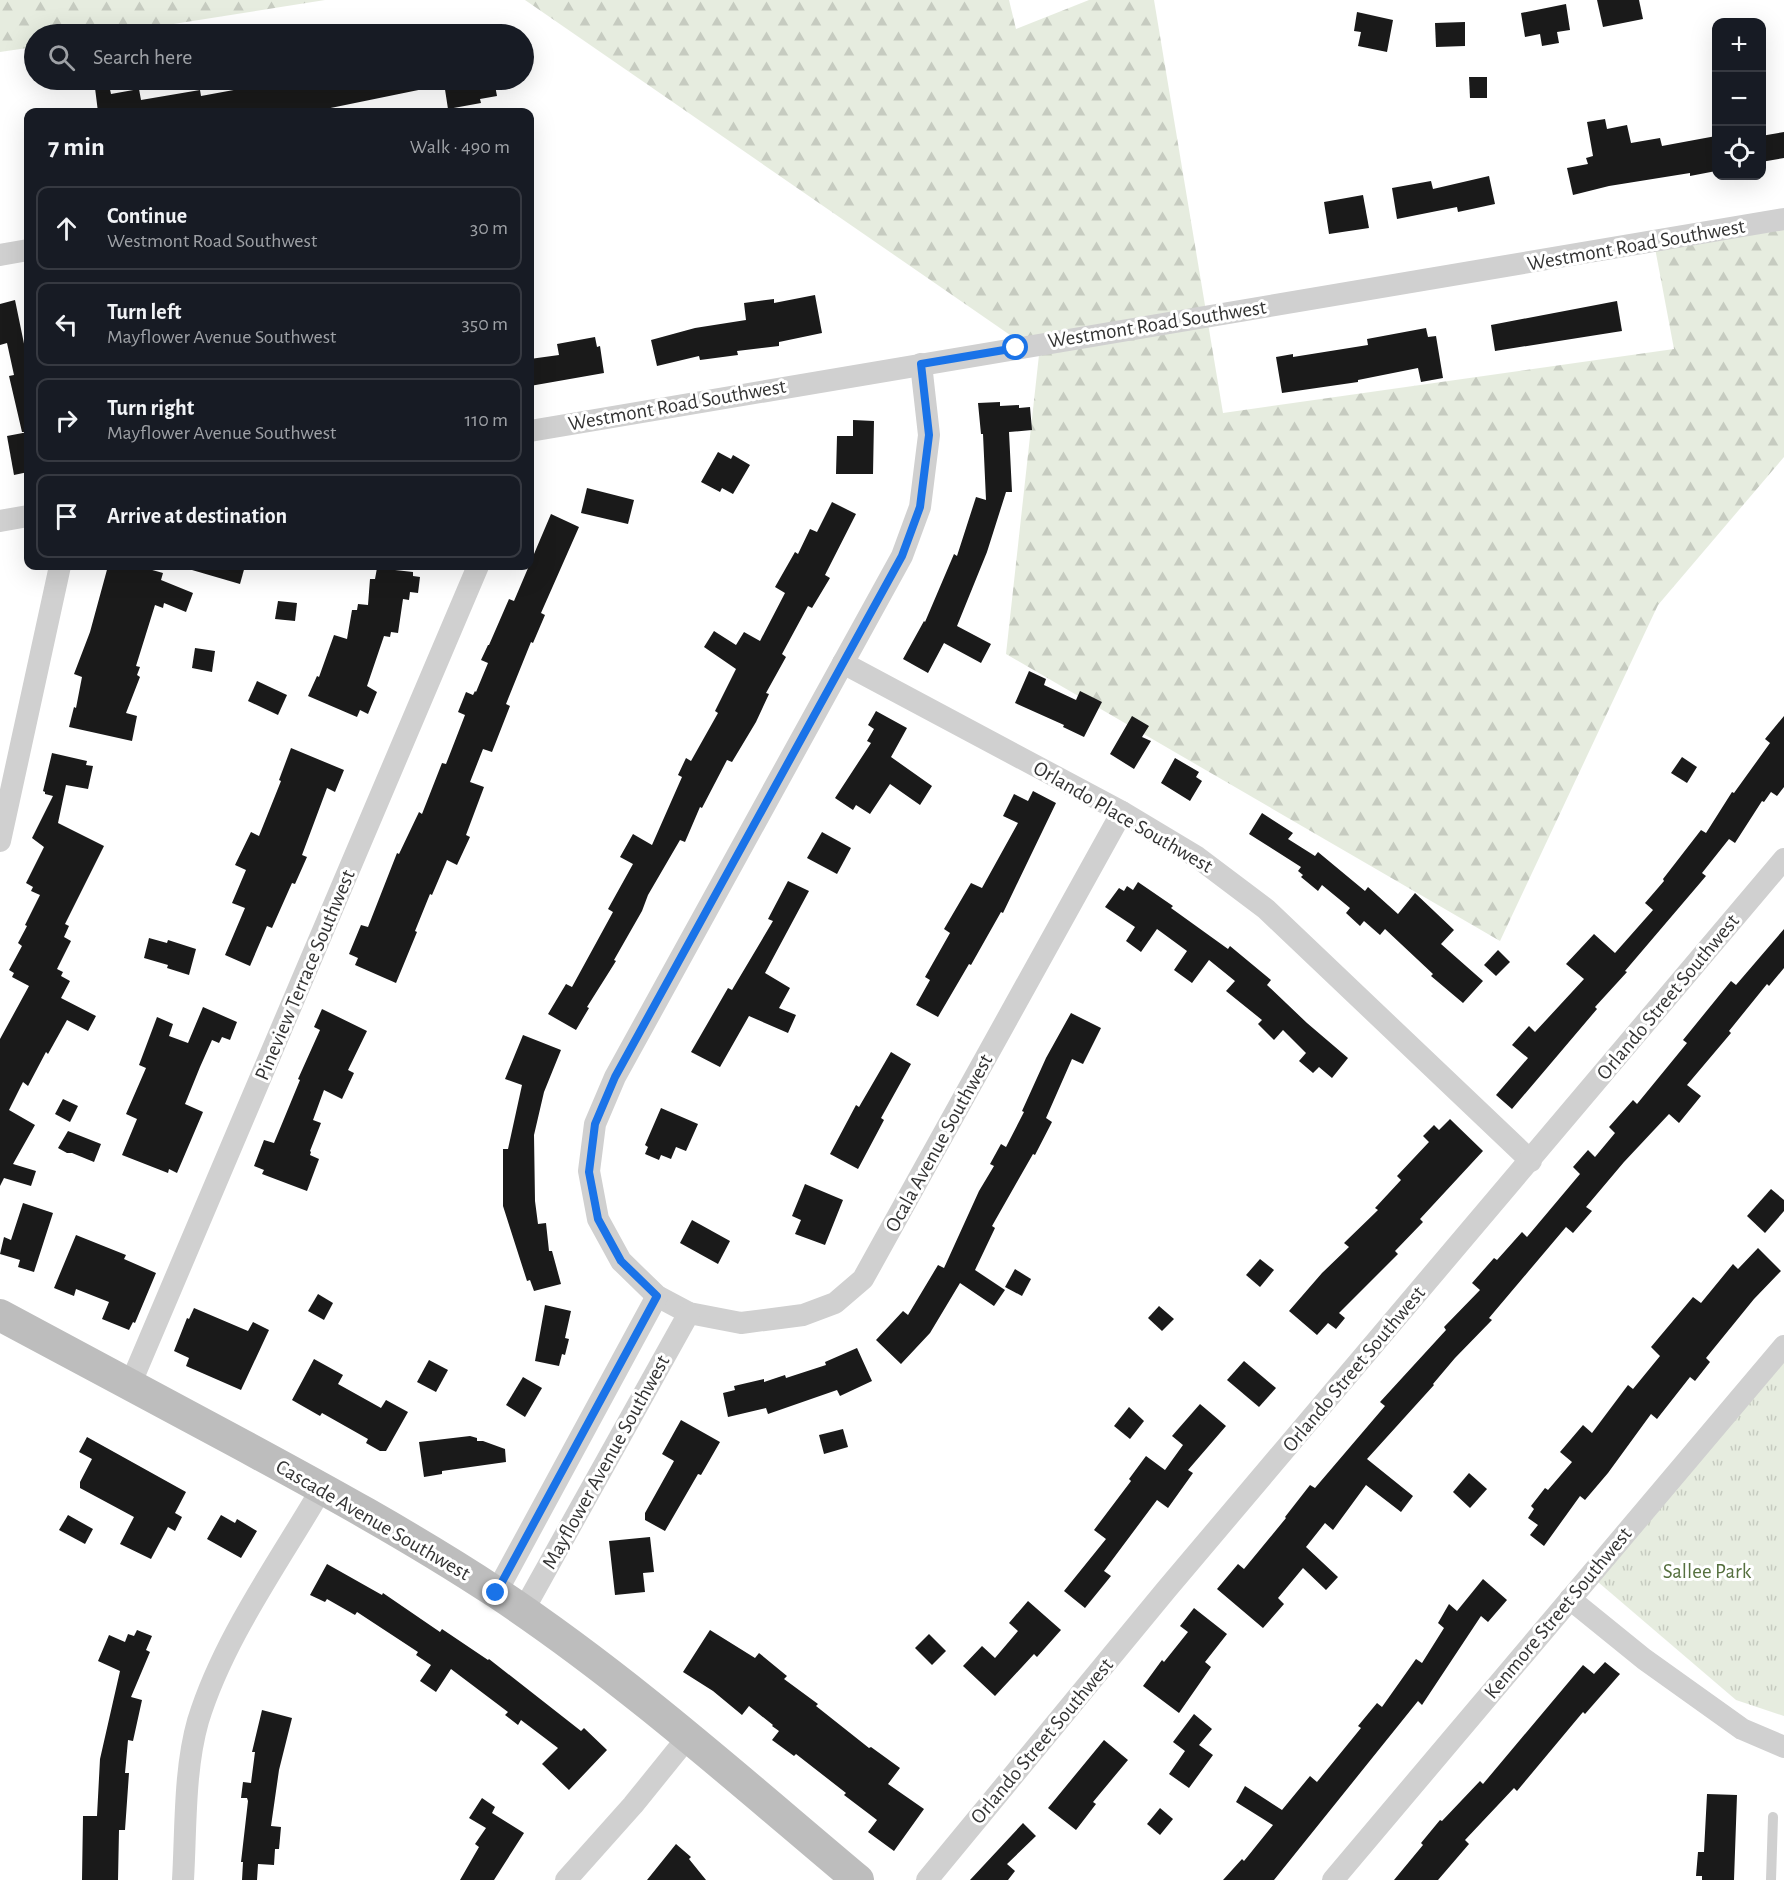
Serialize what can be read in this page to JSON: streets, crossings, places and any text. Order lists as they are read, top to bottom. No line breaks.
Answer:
{"streets":{"main road":["Cascade Avenue Southwest"],"street":["Westmont Road Southwest","Orlando Place Southwest","Pineview Terrace Southwest","Orlando Street Southwest","Ocala Avenue Southwest","Mayflower Avenue Southwest","Kenmore Street Southwest"]},"crossings":[["Orlando Place Southwest","Orlando Street Southwest"],["Orlando Place Southwest","Ocala Avenue Southwest"],["Pineview Terrace Southwest","Cascade Avenue Southwest"],["Ocala Avenue Southwest","Mayflower Avenue Southwest"],["Mayflower Avenue Southwest","Cascade Avenue Southwest"]],"parks":["Sallee Park"],"page":{"map_buttons":["+","−"],"search":"Search here","heading":["7 min","Walk · 490 m"],"list":[["Continue","Westmont Road Southwest","30 m"],["Turn left","Mayflower Avenue Southwest","350 m"],["Turn right","Mayflower Avenue Southwest","110 m"],"Arrive at destination"]}}
